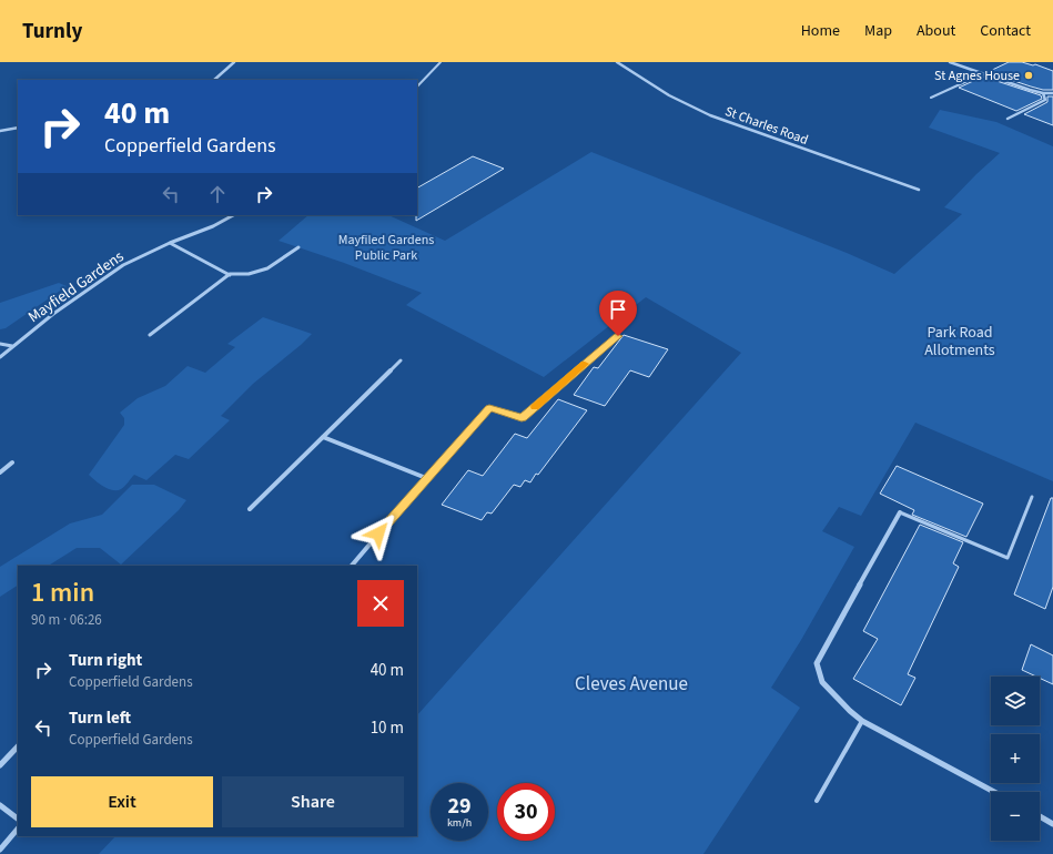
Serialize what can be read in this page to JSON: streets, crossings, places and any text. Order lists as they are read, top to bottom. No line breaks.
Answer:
{"streets":{"street":["St Charles Road","Mayfield Gardens"]},"parks":["Mayfiled Gardens Public Park","Park Road Allotments","Cleves Avenue"],"places":["St Agnes House"],"page":{"header":"Turnly","nav":["Home","Map","About","Contact"],"turn":["40 m","Copperfield Gardens"],"heading":["1 min","90 m · 06:26"],"list":[{"name":"Turn right","note":"Copperfield Gardens","value":"40 m"},{"name":"Turn left","note":"Copperfield Gardens","value":"10 m"}],"map_buttons":["+","−"],"buttons":["Exit","Share"],"speed":"29 km/h","limit":"30"}}
